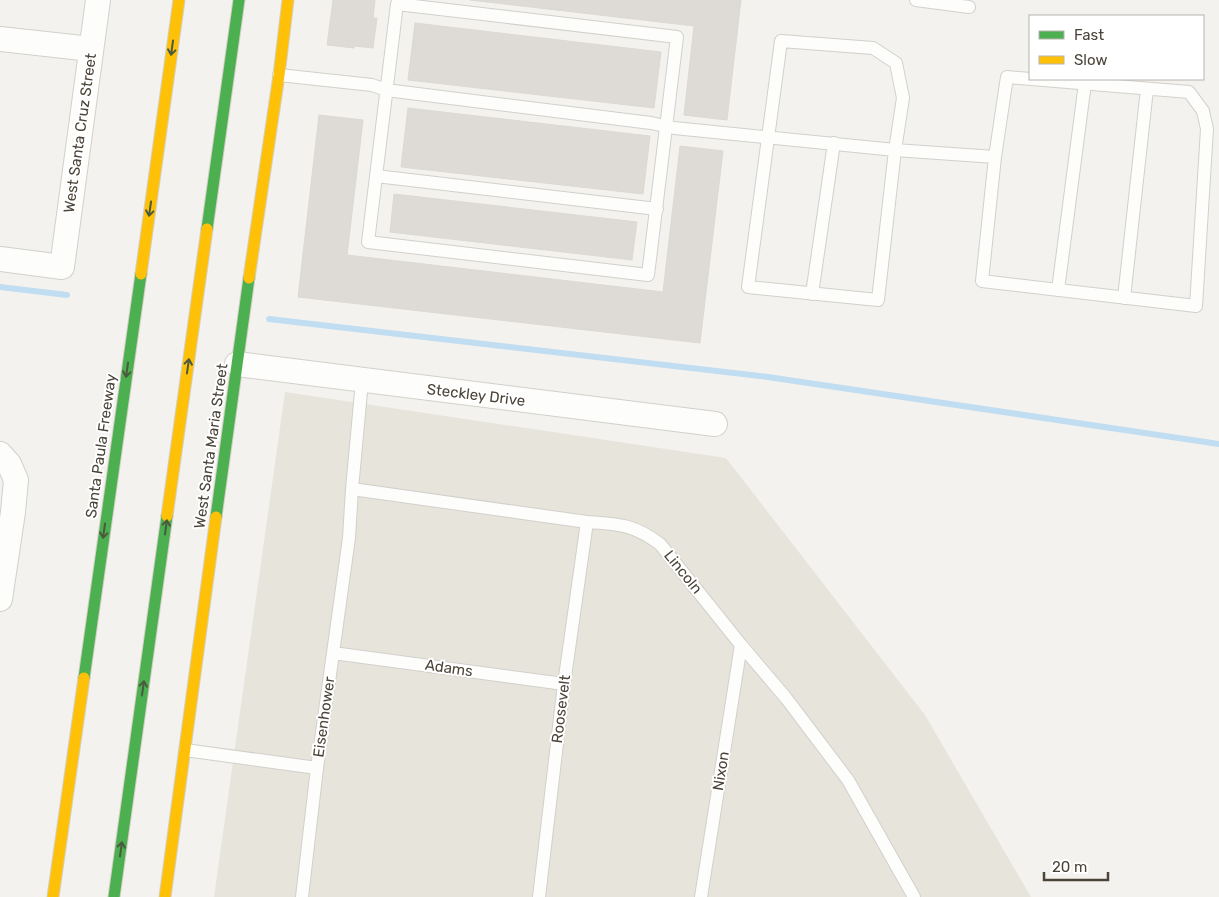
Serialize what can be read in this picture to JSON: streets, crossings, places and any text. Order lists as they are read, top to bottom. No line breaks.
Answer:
{"streets":{"main road":["Santa Paula Freeway","West Santa Maria Street"],"street":["West Santa Cruz Street","Steckley Drive"],"lane":["Lincoln","Adams","Roosevelt","Eisenhower","Nixon"]},"crossings":[["Steckley Drive","West Santa Maria Street"],["Lincoln","Roosevelt"],["Lincoln","Eisenhower"],["Lincoln","Nixon"],["Adams","Roosevelt"],["Adams","Eisenhower"]],"legend":["Fast","Slow"],"scale_bar":"20 m"}
